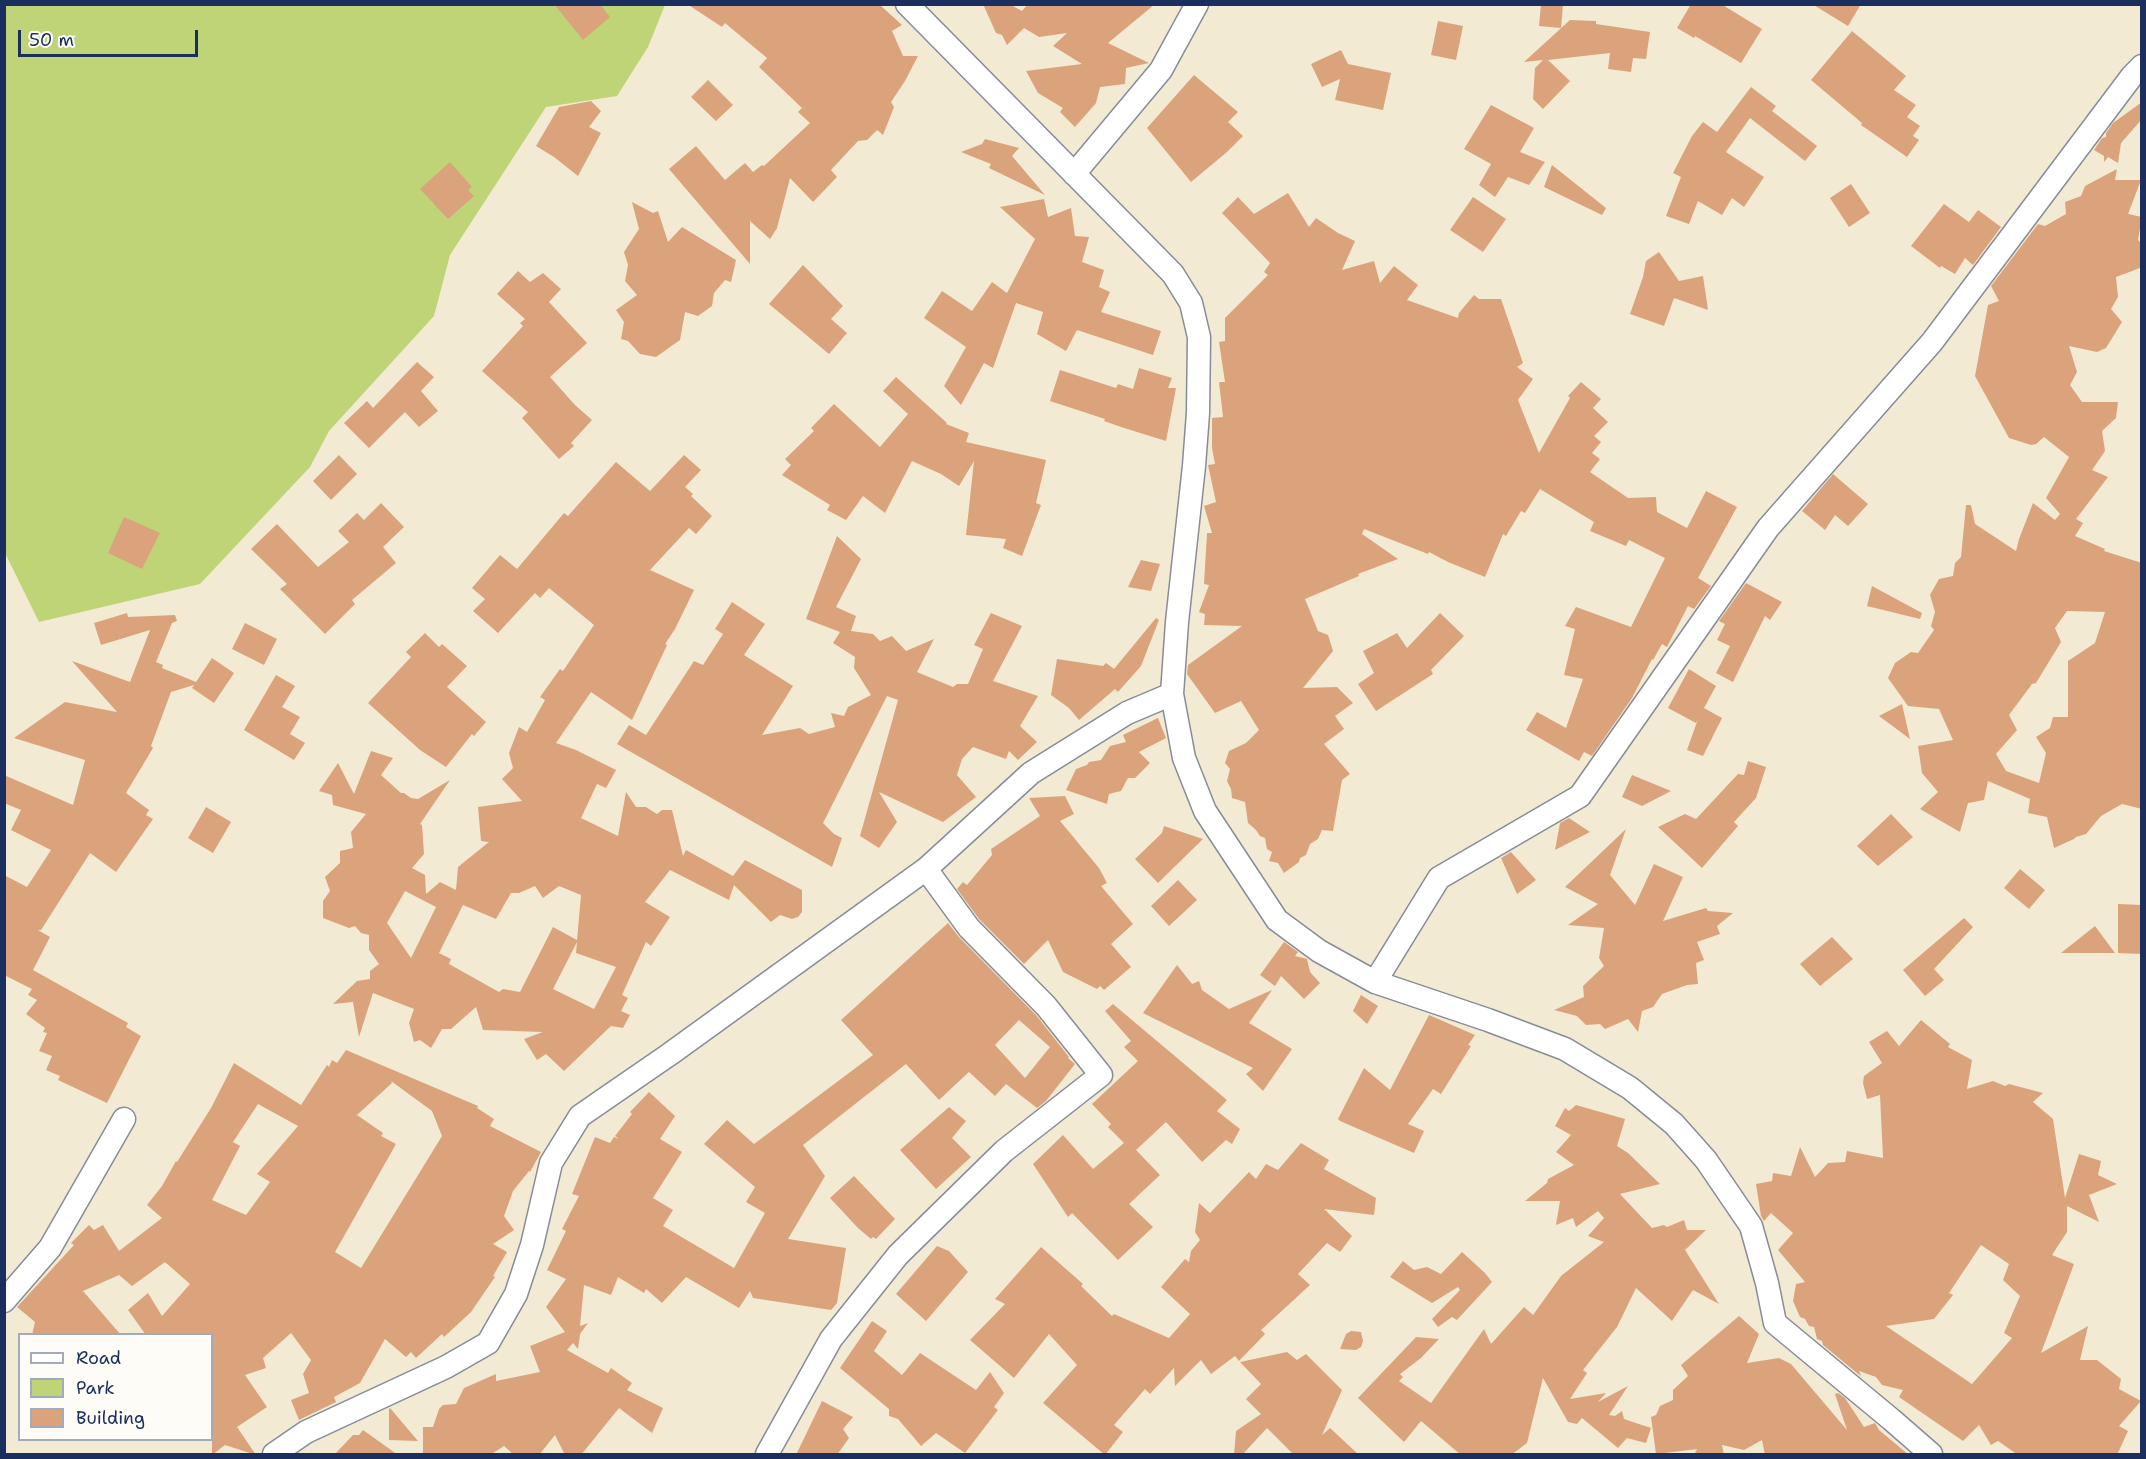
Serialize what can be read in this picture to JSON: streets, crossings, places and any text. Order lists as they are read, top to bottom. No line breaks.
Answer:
{"legend":["Road","Park","Building"],"scale_bar":"50 m"}
